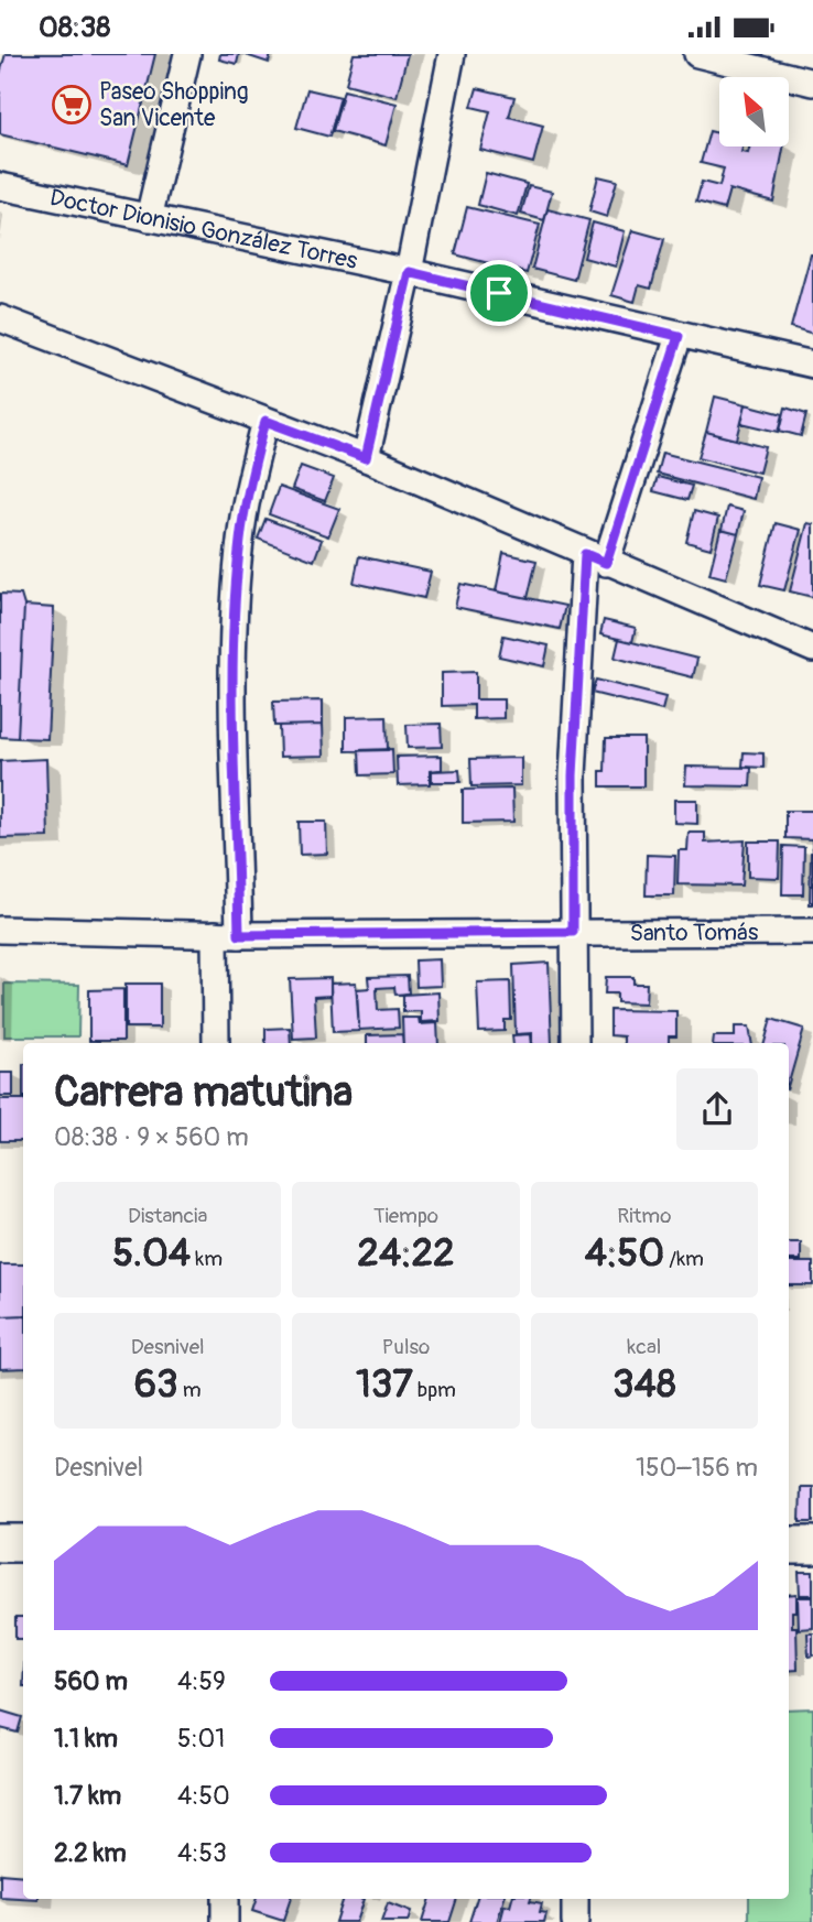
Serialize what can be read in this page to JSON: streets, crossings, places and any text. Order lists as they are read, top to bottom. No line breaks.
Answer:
{"streets":{"street":["Doctor Dionisio González Torres","Santo Tomás"]},"places":{"supermarket":["Paseo Shopping San Vicente"]},"north":"top left","page":{"status":"08:38","heading":["Carrera matutina","08:38 · 9 × 560 m"],"stats":[["Distancia","5.04 km"],["Tiempo","24:22"],["Ritmo","4:50 /km"],["Desnivel","63 m"],["Pulso","137 bpm"],["kcal","348"]],"chart":["Desnivel","150–156 m"],"list":[{"name":"560 m","note":"4:59"},{"name":"1.1 km","note":"5:01"},{"name":"1.7 km","note":"4:50"},{"name":"2.2 km","note":"4:53"}]}}
